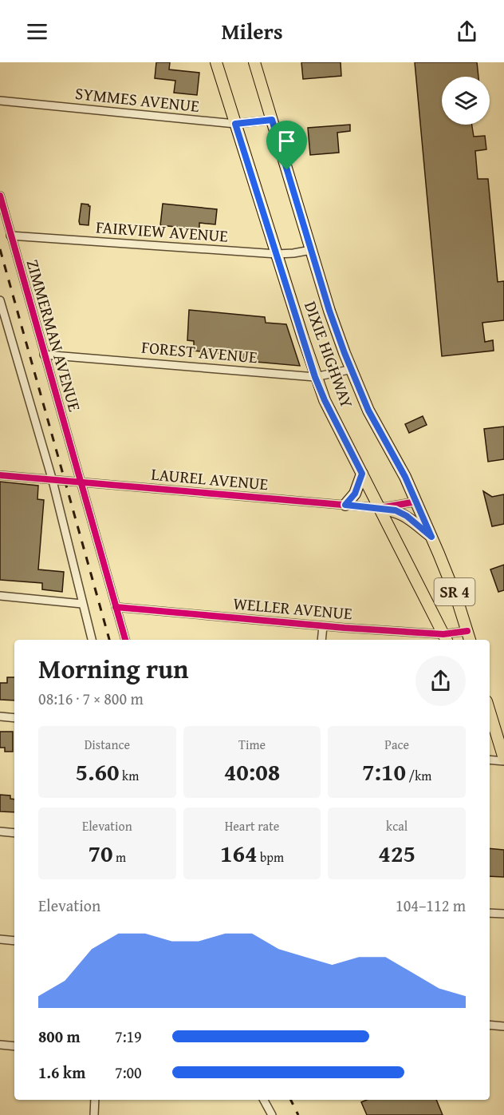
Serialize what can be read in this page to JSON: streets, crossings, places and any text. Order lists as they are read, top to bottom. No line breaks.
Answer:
{"streets":{"main road":["DIXIE HIGHWAY","SR 4"],"street":["SYMMES AVENUE","FAIRVIEW AVENUE","ZIMMERMAN AVENUE","FOREST AVENUE","LAUREL AVENUE","WELLER AVENUE"]},"crossings":[["SYMMES AVENUE","DIXIE HIGHWAY"],["FAIRVIEW AVENUE","ZIMMERMAN AVENUE"],["FAIRVIEW AVENUE","DIXIE HIGHWAY"],["ZIMMERMAN AVENUE","FOREST AVENUE"],["ZIMMERMAN AVENUE","LAUREL AVENUE"],["ZIMMERMAN AVENUE","WELLER AVENUE"],["FOREST AVENUE","DIXIE HIGHWAY"],["DIXIE HIGHWAY","LAUREL AVENUE"],["DIXIE HIGHWAY","WELLER AVENUE"]],"page":{"header":"Milers","heading":["Morning run","08:16 · 7 × 800 m"],"stats":[["Distance","5.60 km"],["Time","40:08"],["Pace","7:10 /km"],["Elevation","70 m"],["Heart rate","164 bpm"],["kcal","425"]],"chart":["Elevation","104–112 m"],"list":[{"name":"800 m","note":"7:19"},{"name":"1.6 km","note":"7:00"}]}}
